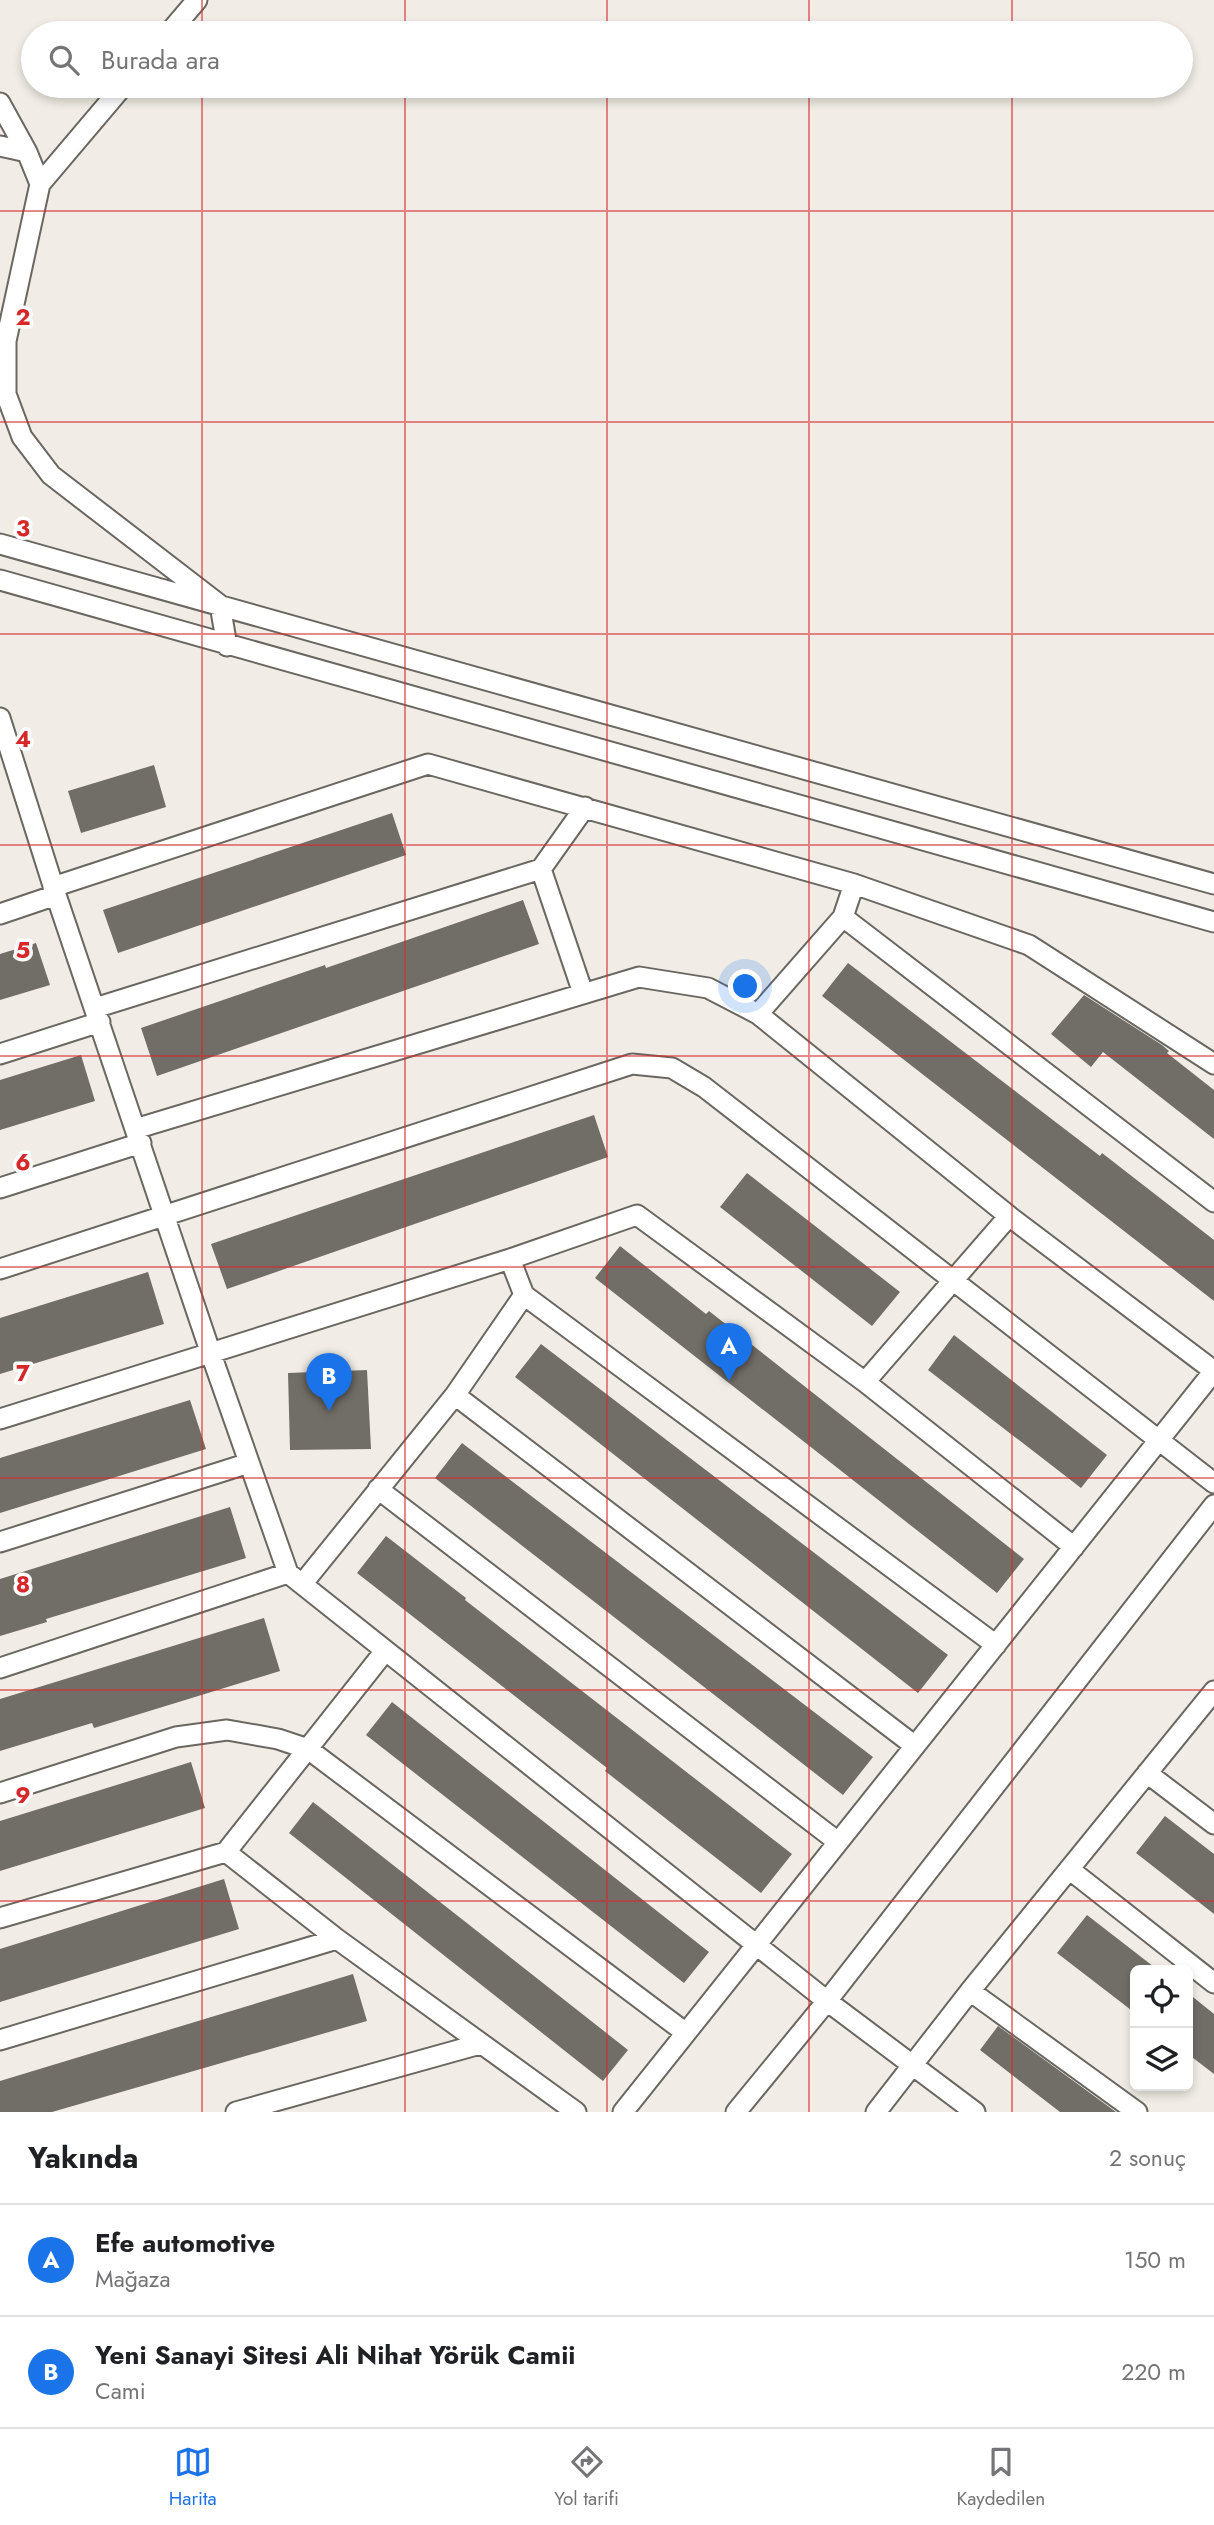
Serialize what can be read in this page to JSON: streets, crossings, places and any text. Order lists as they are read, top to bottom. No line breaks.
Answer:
{"page":{"search":"Burada ara","pins":["A","B"],"heading":["Yakında","2 sonuç"],"list":[{"mark":"A","name":"Efe automotive","note":"Mağaza","value":"150 m"},{"mark":"B","name":"Yeni Sanayi Sitesi Ali Nihat Yörük Camii","note":"Cami","value":"220 m"}],"nav":["Harita","Yol tarifi","Kaydedilen"]},"grid":{"rows":["2","3","4","5","6","7","8","9"]}}
